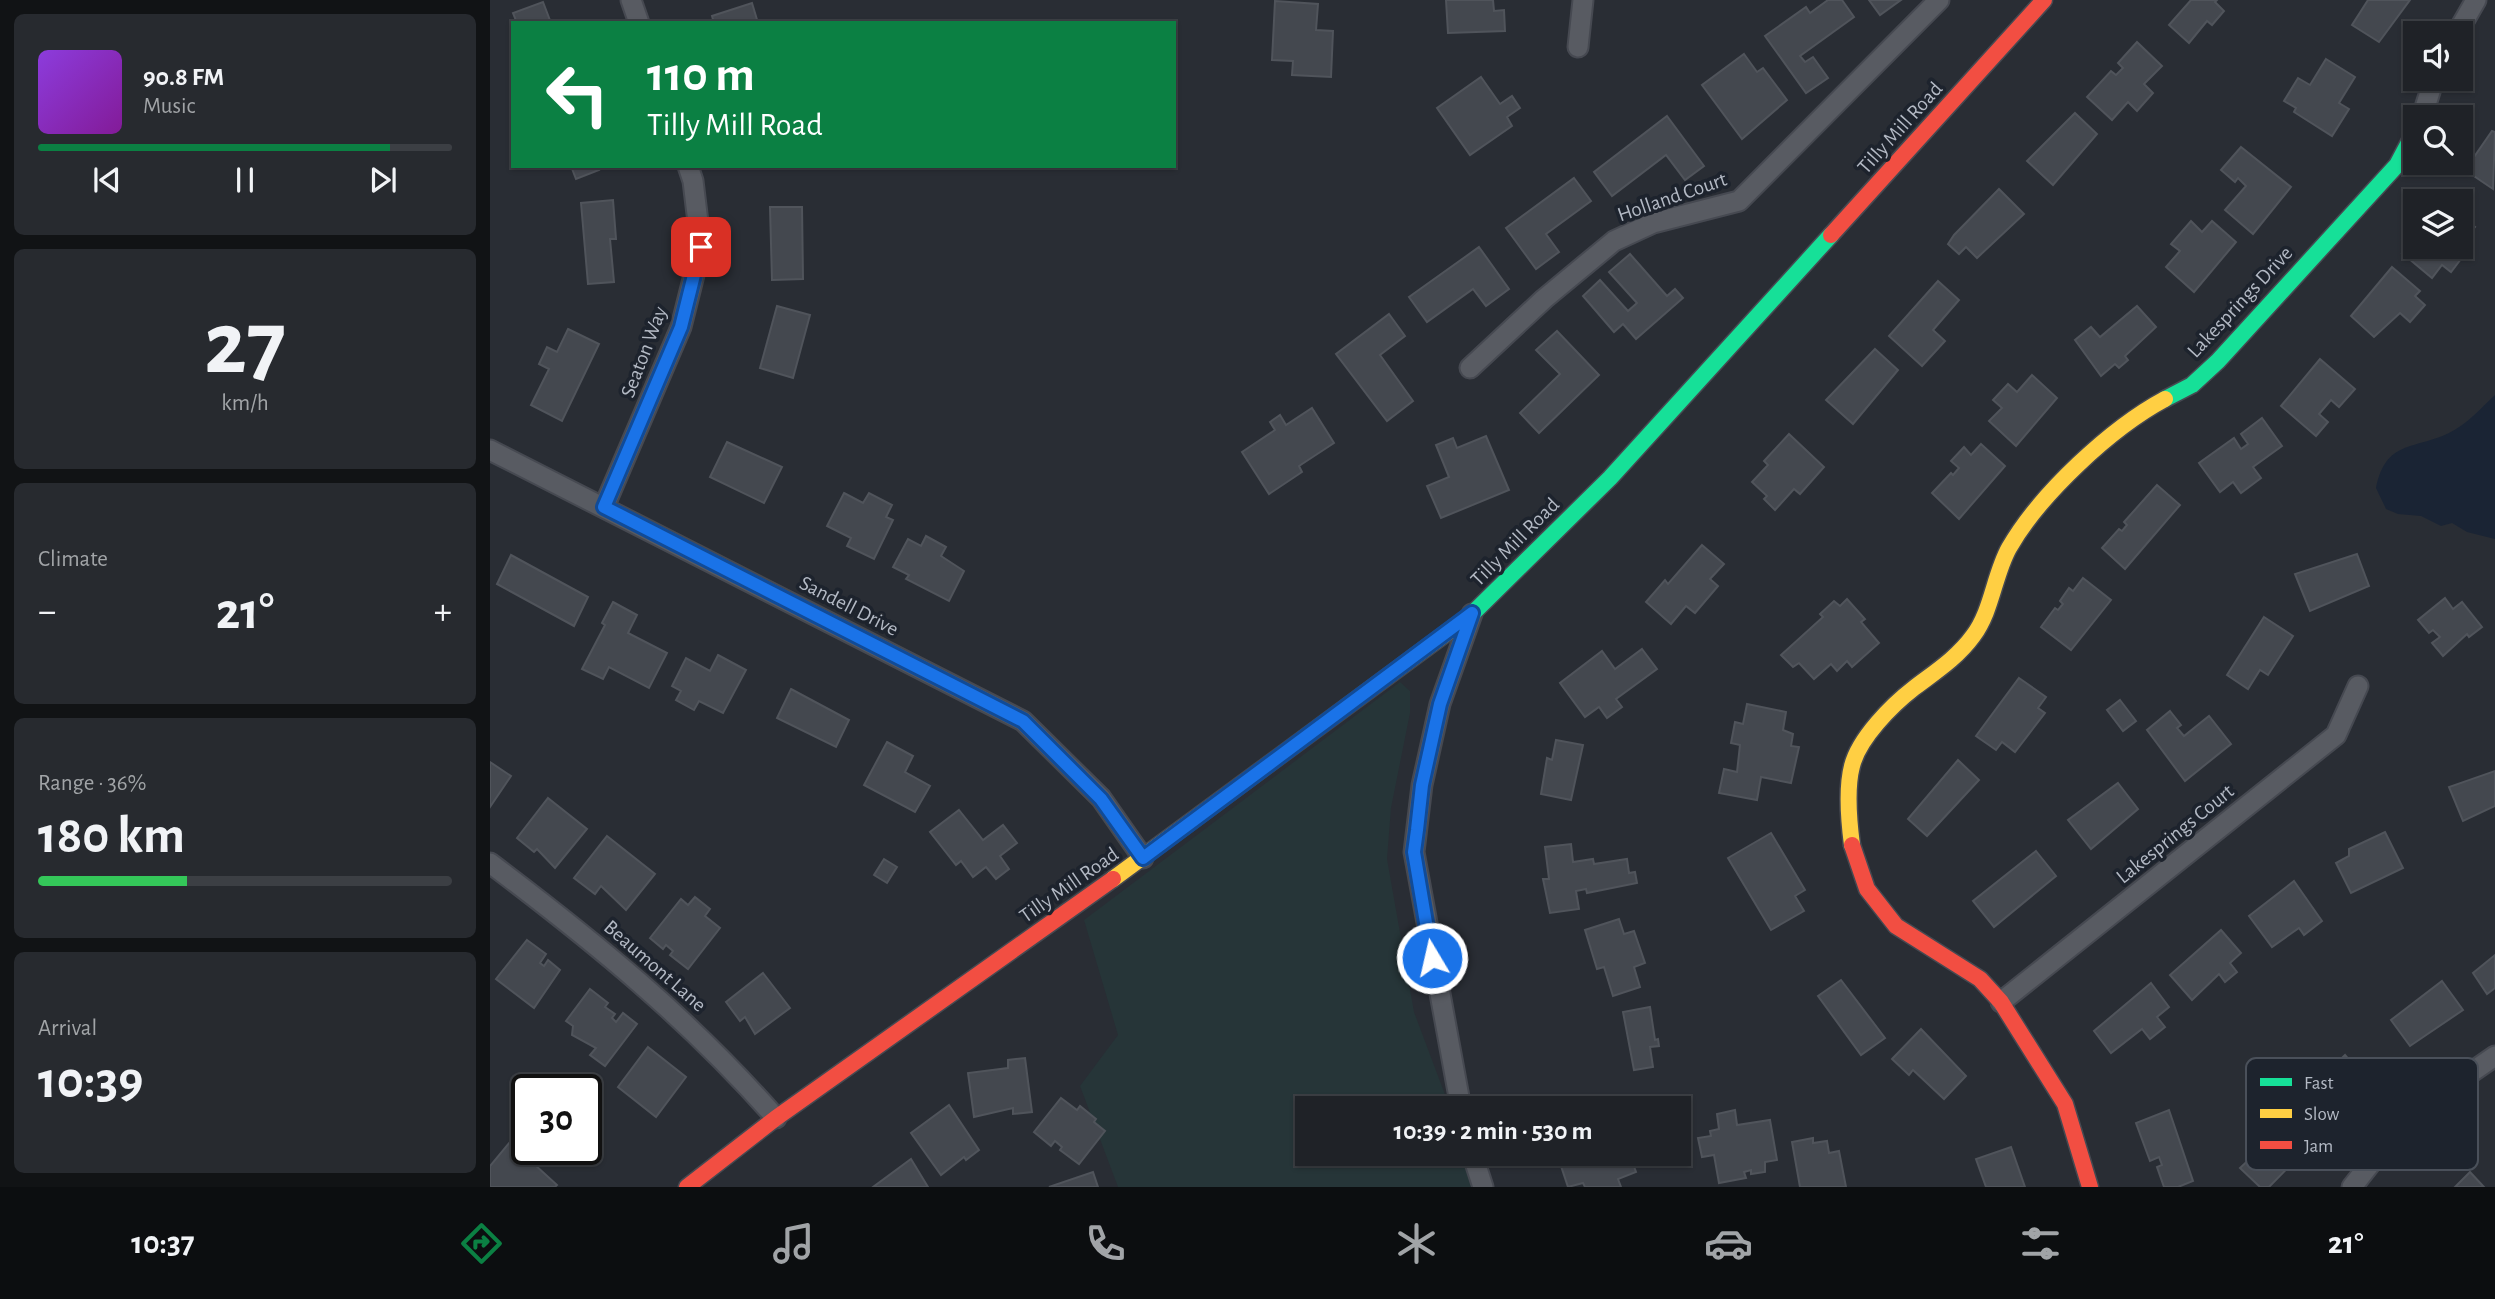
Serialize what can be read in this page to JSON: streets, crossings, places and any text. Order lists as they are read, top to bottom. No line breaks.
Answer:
{"streets":{"street":["Tilly Mill Road","Holland Court","Lakesprings Drive","Seaton Way","Sandell Drive","Lakesprings Court","Beaumont Lane"]},"crossings":[["Tilly Mill Road","Sandell Drive"],["Tilly Mill Road","Beaumont Lane"],["Lakesprings Drive","Lakesprings Court"],["Seaton Way","Sandell Drive"]],"legend":["Fast","Slow","Jam"],"page":{"turn":["110 m","Tilly Mill Road"],"song":["90.8 FM","Music"],"tile":[["27","km/h"],"Climate",["Range · 36%","180 km"],["Arrival","10:39"]],"heat":["−","21°","+"],"limit":"30","trip":"10:39 · 2 min · 530 m","tabs":["10:37","21°"]}}
